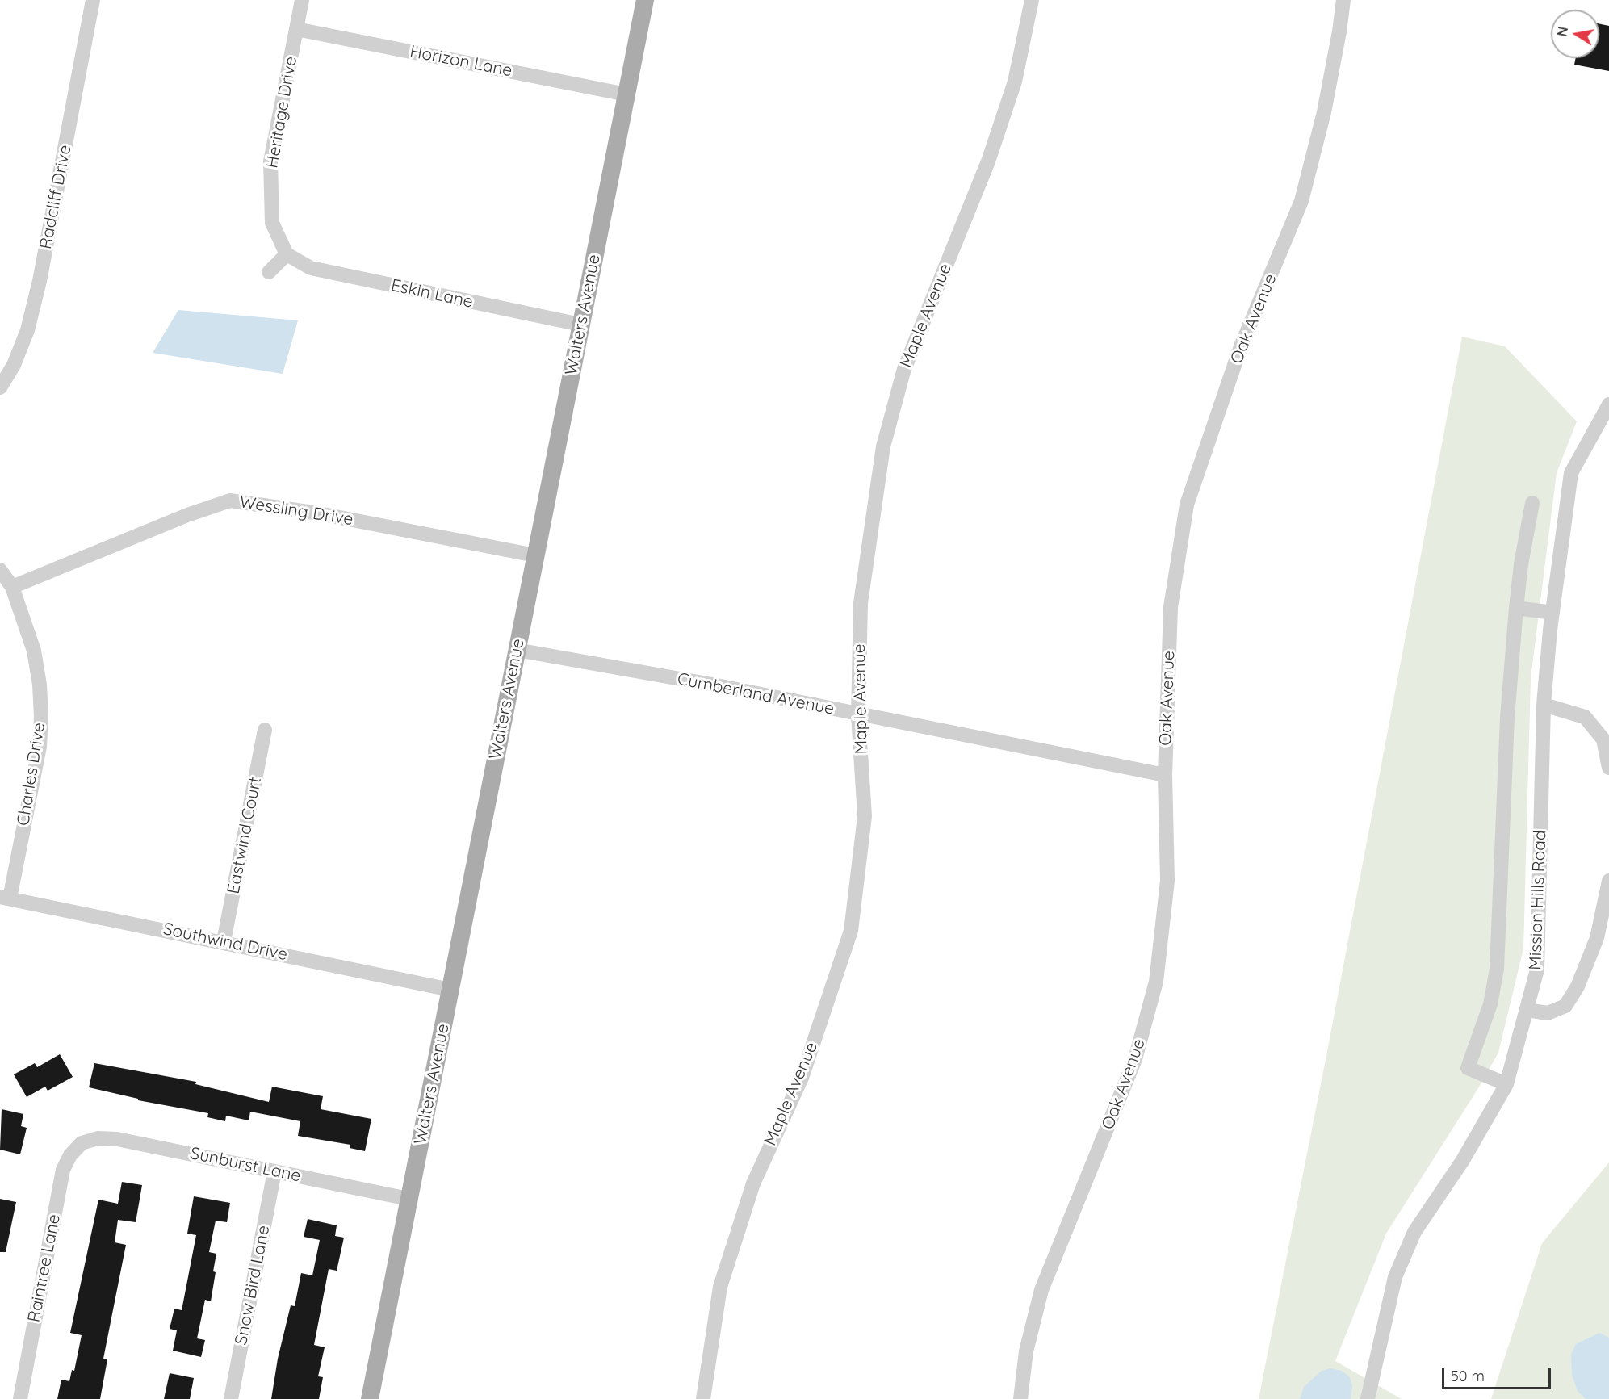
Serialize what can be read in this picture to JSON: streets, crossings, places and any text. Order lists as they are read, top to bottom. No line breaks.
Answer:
{"streets":{"main road":["Walters Avenue"],"street":["Horizon Lane","Heritage Drive","Radcliff Drive","Eskin Lane","Maple Avenue","Oak Avenue","Wessling Drive","Cumberland Avenue","Charles Drive","Eastwind Court","Mission Hills Road","Southwind Drive","Sunburst Lane","Raintree Lane","Snow Bird Lane"]},"crossings":[["Horizon Lane","Heritage Drive"],["Horizon Lane","Walters Avenue"],["Heritage Drive","Eskin Lane"],["Eskin Lane","Walters Avenue"],["Walters Avenue","Wessling Drive"],["Walters Avenue","Cumberland Avenue"],["Walters Avenue","Southwind Drive"],["Walters Avenue","Sunburst Lane"],["Maple Avenue","Cumberland Avenue"],["Oak Avenue","Cumberland Avenue"],["Wessling Drive","Charles Drive"],["Charles Drive","Southwind Drive"],["Eastwind Court","Southwind Drive"],["Sunburst Lane","Raintree Lane"],["Sunburst Lane","Snow Bird Lane"]],"scale_bar":"50 m","north":"left"}
